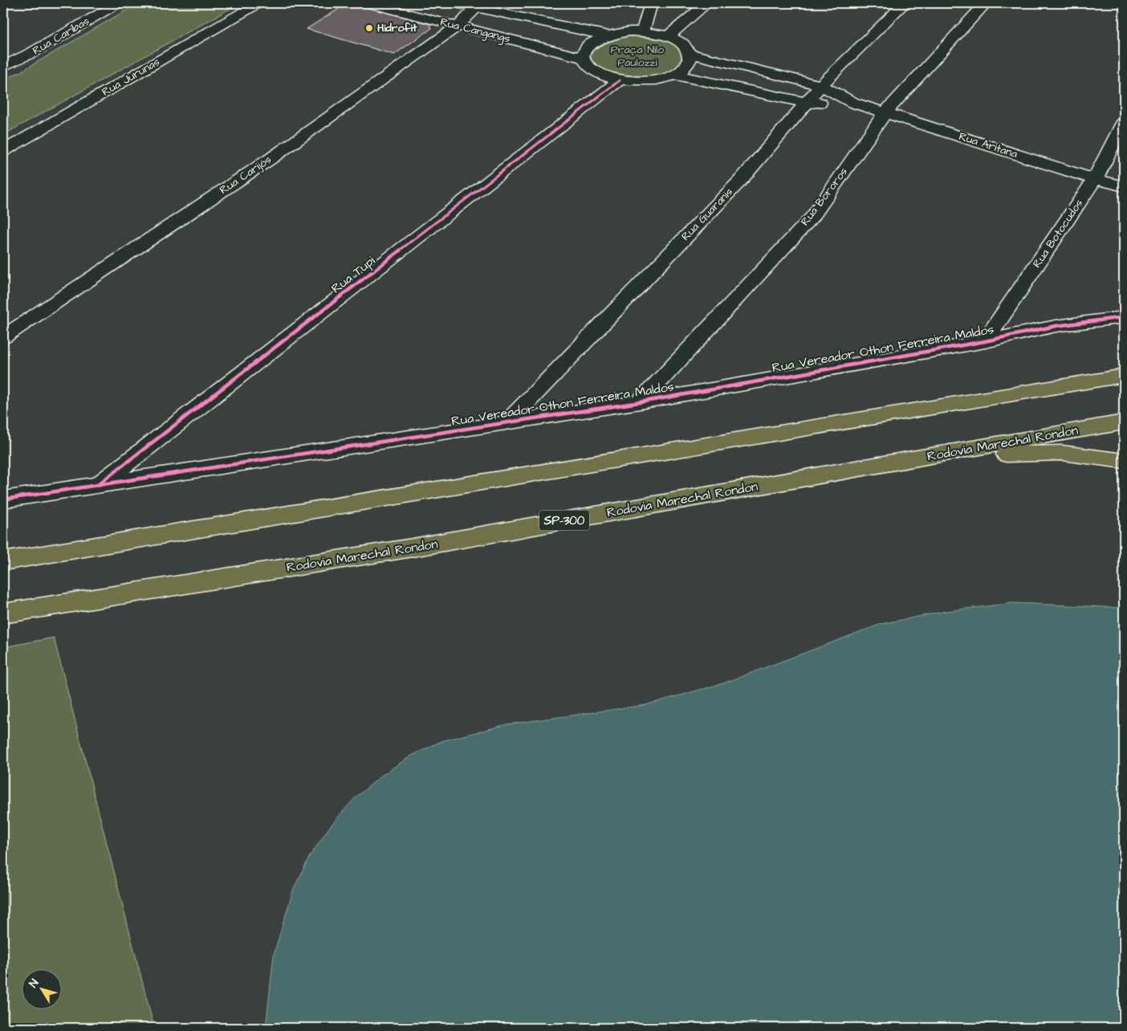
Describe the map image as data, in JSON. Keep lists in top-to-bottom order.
{
  "streets": {
    "highway": ["Rodovia Marechal Rondon", "SP-300"],
    "street": [
      "Rua Cangangs",
      "Rua Caribas",
      "Rua Jurunas",
      "Rua Aritana",
      "Rua Carijós",
      "Rua Bororos",
      "Rua Guaranis",
      "Rua Botocudos",
      "Rua Tupi",
      "Rua Vereador Othon Ferreira Maldos"
    ]
  },
  "crossings": [
    ["Rua Cangangs", "Rua Carijós"],
    ["Rua Aritana", "Rua Bororos"],
    ["Rua Aritana", "Rua Guaranis"],
    ["Rua Aritana", "Rua Botocudos"],
    ["Rua Bororos", "Rua Vereador Othon Ferreira Maldos"],
    ["Rua Guaranis", "Rua Vereador Othon Ferreira Maldos"],
    ["Rua Botocudos", "Rua Vereador Othon Ferreira Maldos"],
    ["Rua Tupi", "Rua Vereador Othon Ferreira Maldos"]
  ],
  "parks": ["Praça Nilo Paulozzi"],
  "places": ["Hidrofit"],
  "north": "top left"
}
